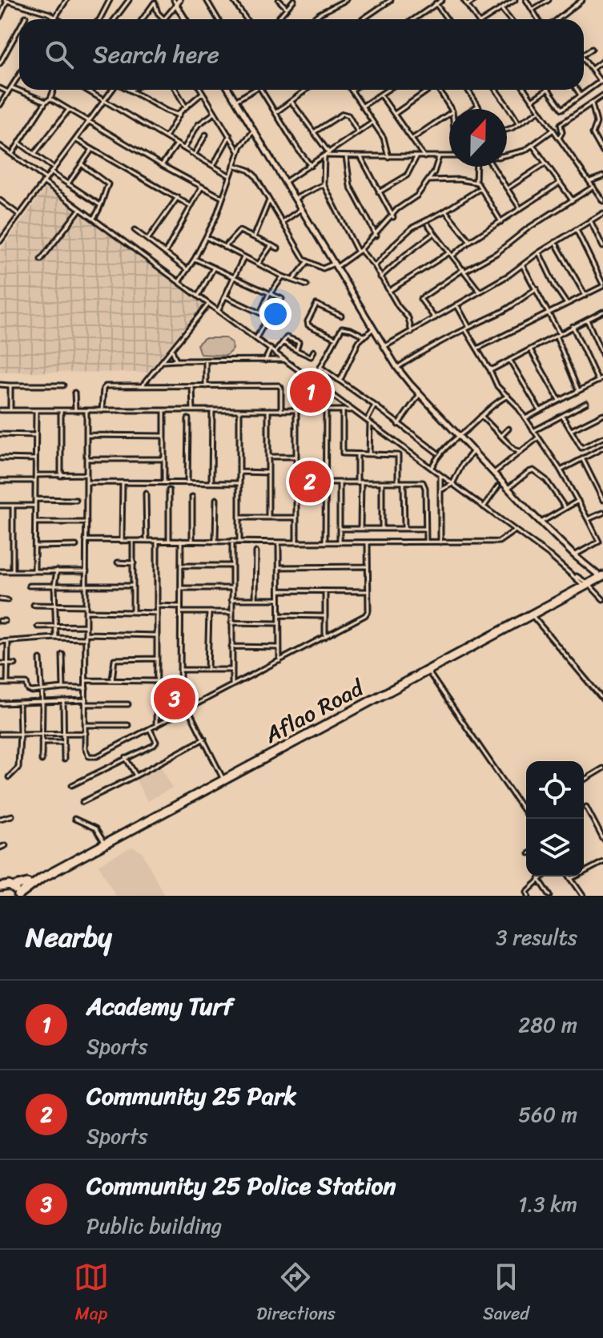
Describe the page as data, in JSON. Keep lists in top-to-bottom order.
{
  "streets": {
    "highway": ["Aflao Road"]
  },
  "north": "top",
  "page": {
    "search": "Search here",
    "pins": ["1", "2", "3"],
    "heading": ["Nearby", "3 results"],
    "list": [
      {
        "mark": "1",
        "name": "Academy Turf",
        "note": "Sports",
        "value": "280 m"
      },
      {
        "mark": "2",
        "name": "Community 25 Park",
        "note": "Sports",
        "value": "560 m"
      },
      {
        "mark": "3",
        "name": "Community 25 Police Station",
        "note": "Public building",
        "value": "1.3 km"
      }
    ],
    "nav": ["Map", "Directions", "Saved"]
  }
}
